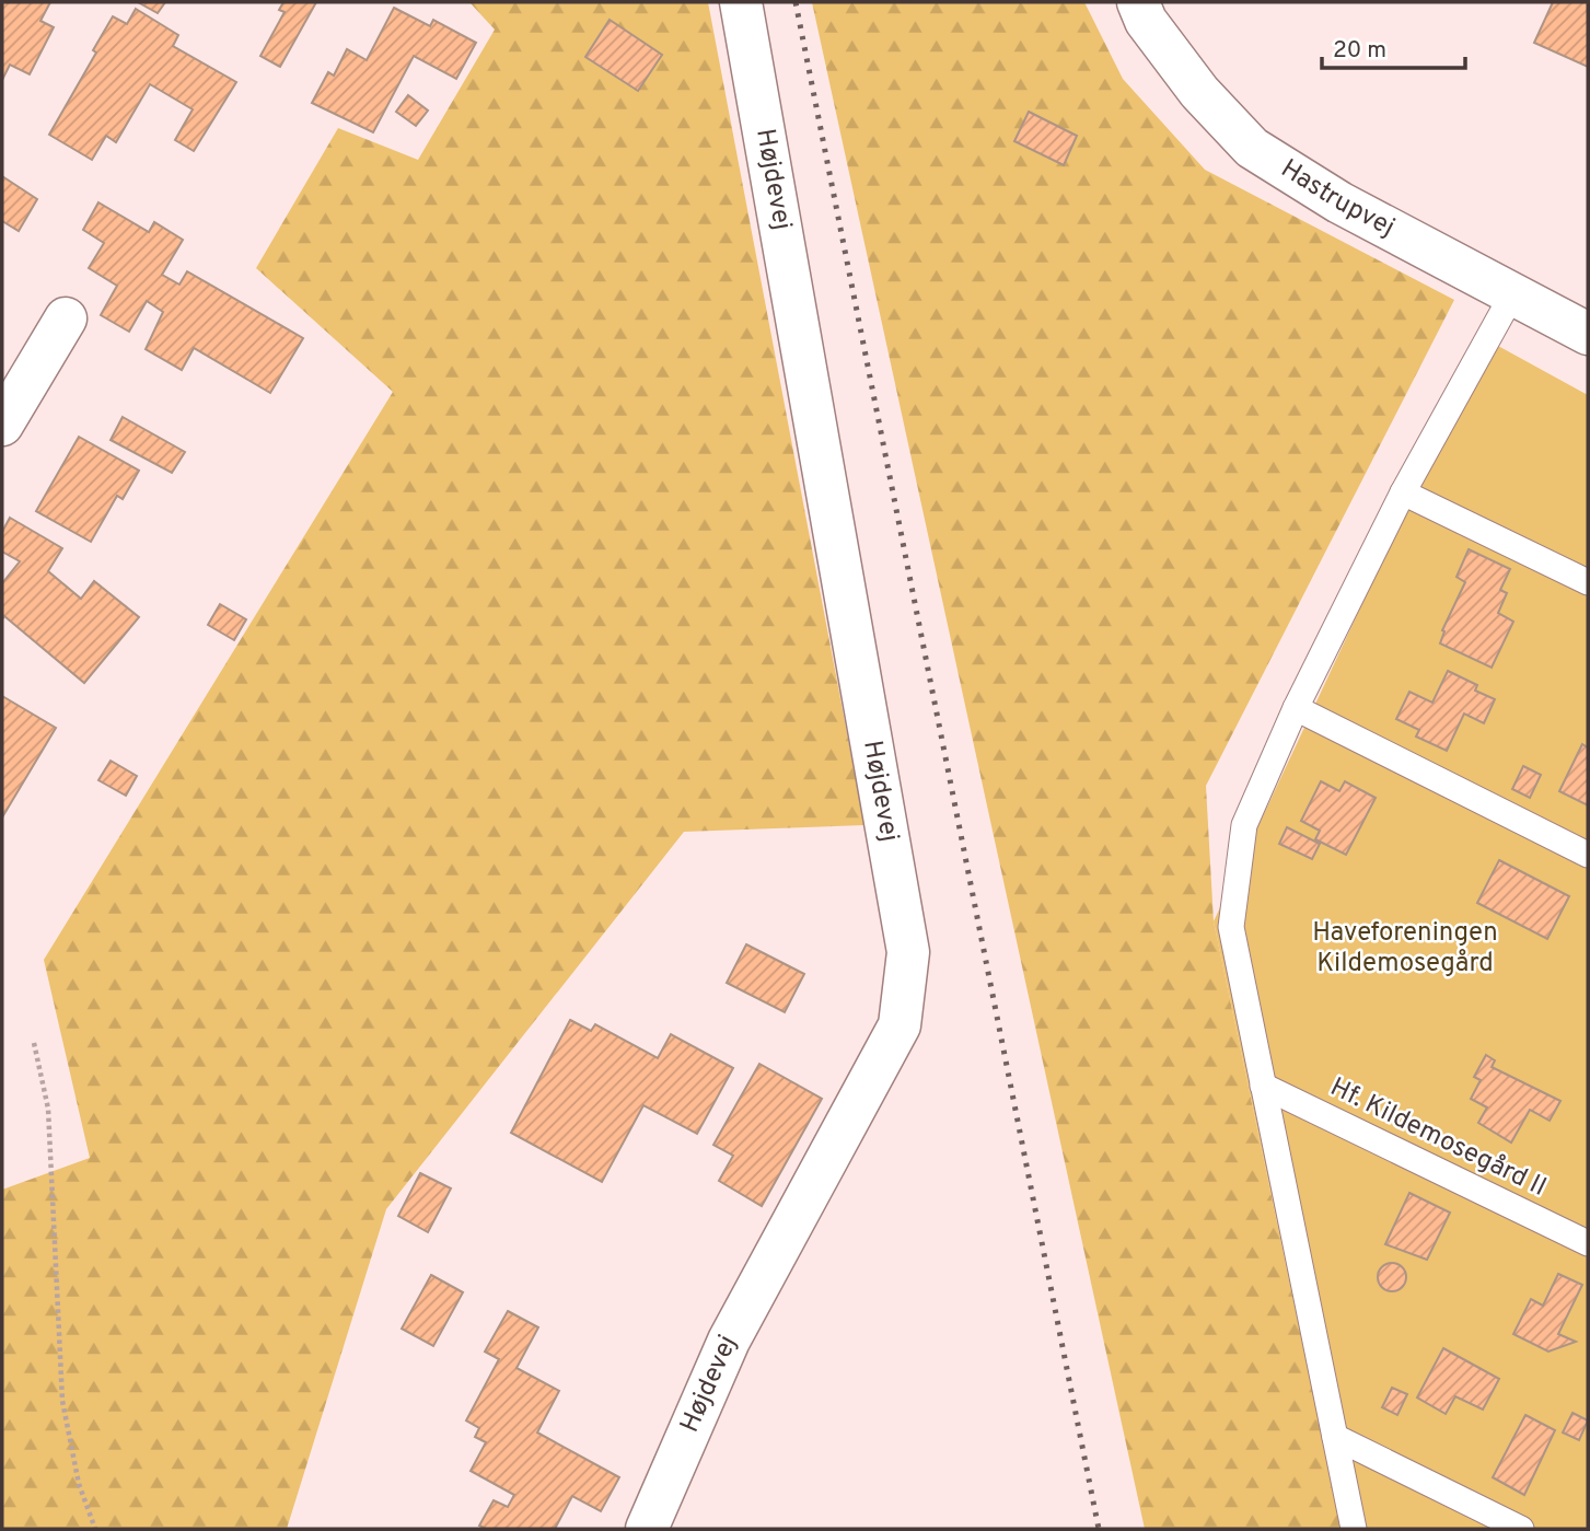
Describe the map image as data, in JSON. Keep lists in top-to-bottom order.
{
  "streets": {
    "street": ["Højdevej", "Hastrupvej"],
    "lane": ["Hf. Kildemosegård II"]
  },
  "parks": ["Haveforeningen Kildemosegård"],
  "scale_bar": "20 m"
}
